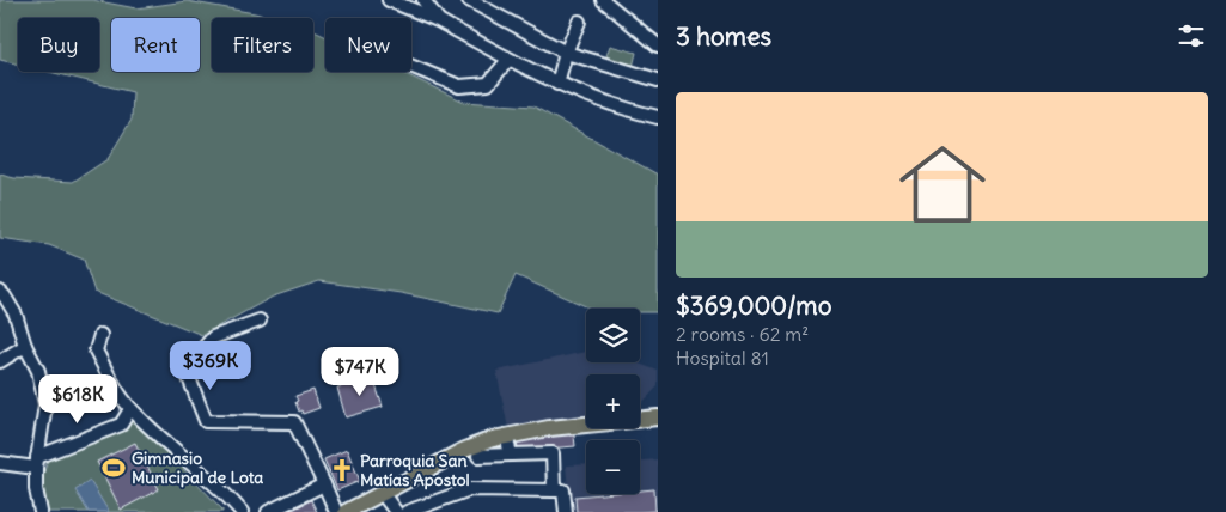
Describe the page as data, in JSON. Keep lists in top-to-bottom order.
{
  "places": {
    "sports": ["Gimnasio Municipal de Lota"],
    "church": ["Parroquia San Matías Apostol"]
  },
  "page": {
    "heading": "3 homes",
    "chip": [
      "Buy",
      "Rent",
      "Filters",
      "New"
    ],
    "list": [
      {
        "name": "$369,000/mo",
        "note": "2 rooms · 62 m² · Hospital 81"
      }
    ],
    "map_buttons": ["+", "−"],
    "price": ["$369K", "$747K", "$618K"]
  }
}
